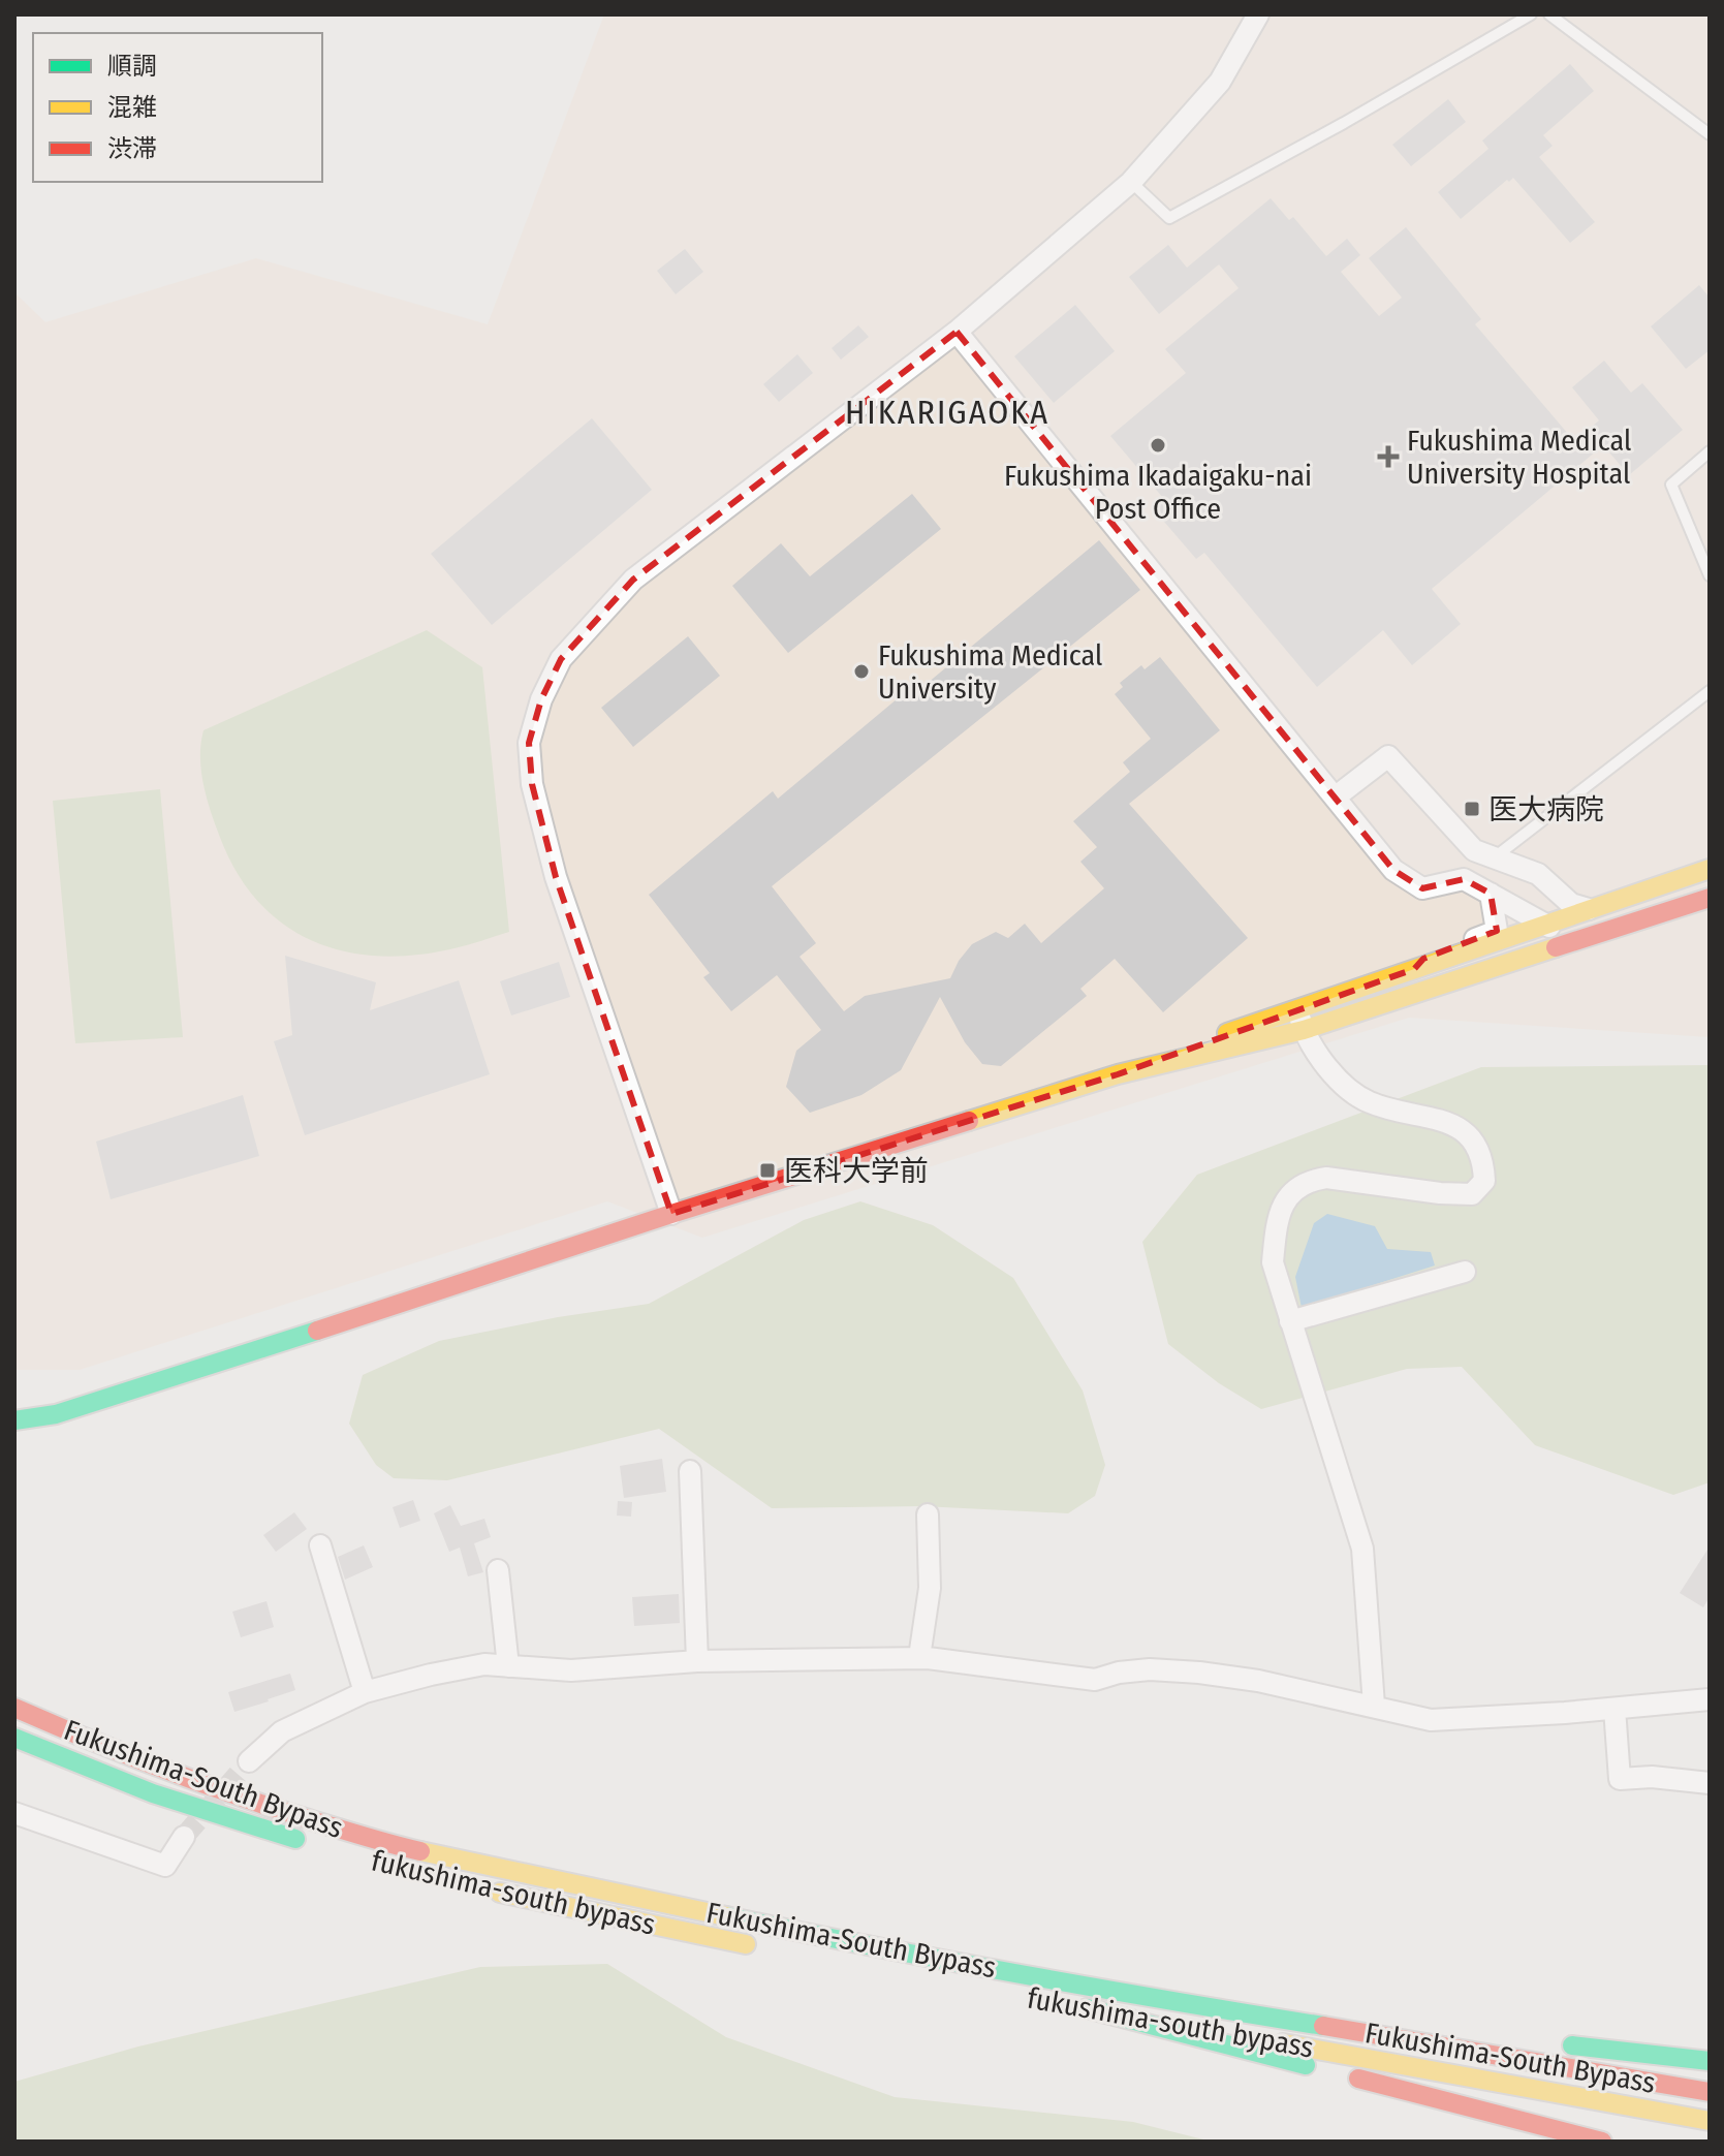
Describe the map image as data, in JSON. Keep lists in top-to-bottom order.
{
  "streets": {
    "main road": ["Fukushima-South Bypass", "fukushima-south bypass"]
  },
  "districts": ["HIKARIGAOKA"],
  "places": {
    "other": ["Fukushima Ikadaigaku-nai Post Office", "Fukushima Medical University"],
    "health": ["Fukushima Medical University Hospital"],
    "transit": ["医大病院", "医科大学前"]
  },
  "legend": ["順調", "混雑", "渋滞"]
}
